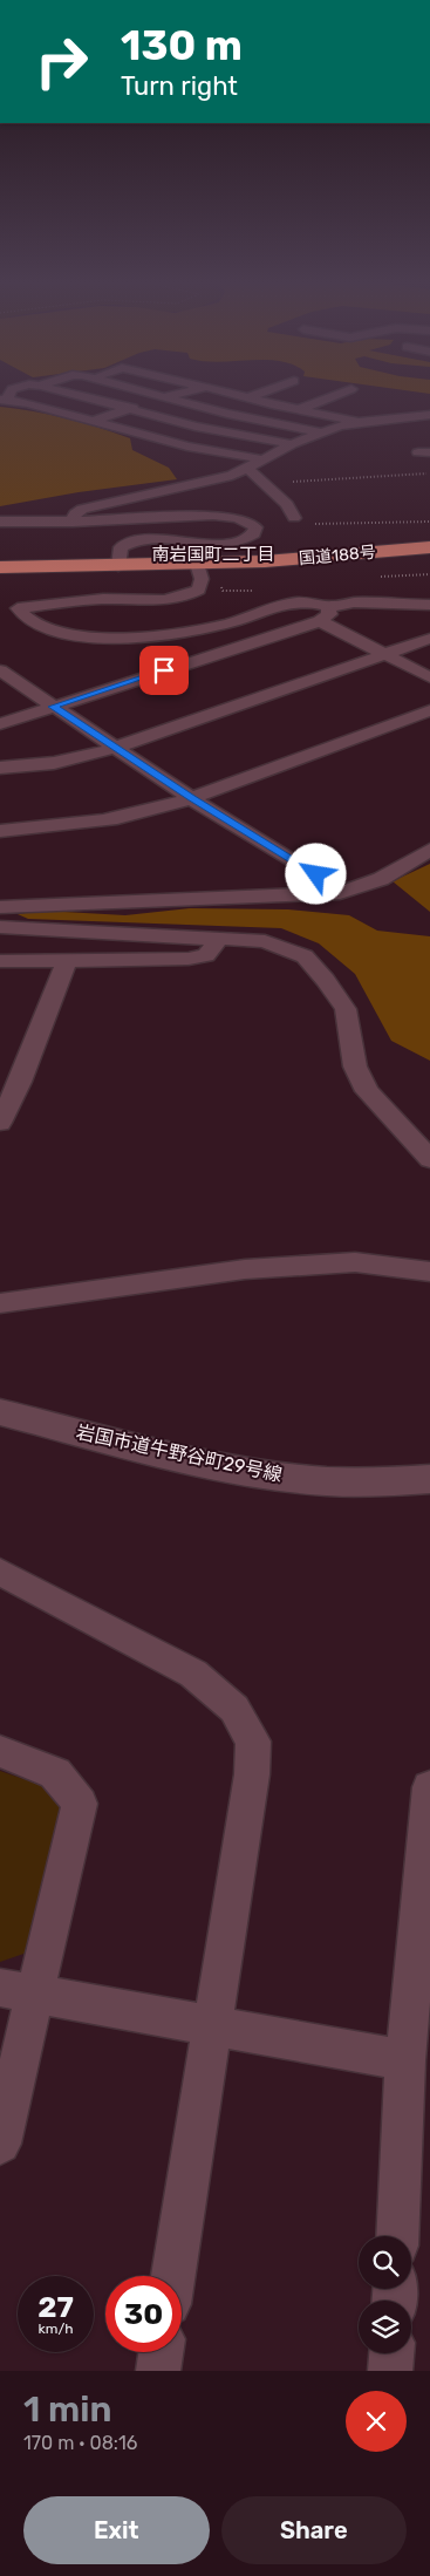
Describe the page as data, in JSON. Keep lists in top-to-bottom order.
{
  "streets": {
    "highway": ["国道188号"],
    "street": ["岩国市道牛野谷町29号線"]
  },
  "districts": ["南岩国町二丁目"],
  "page": {
    "turn": ["130 m", "Turn right"],
    "speed": "27 km/h",
    "limit": "30",
    "heading": ["1 min", "170 m · 08:16"],
    "buttons": ["Exit", "Share"]
  }
}
